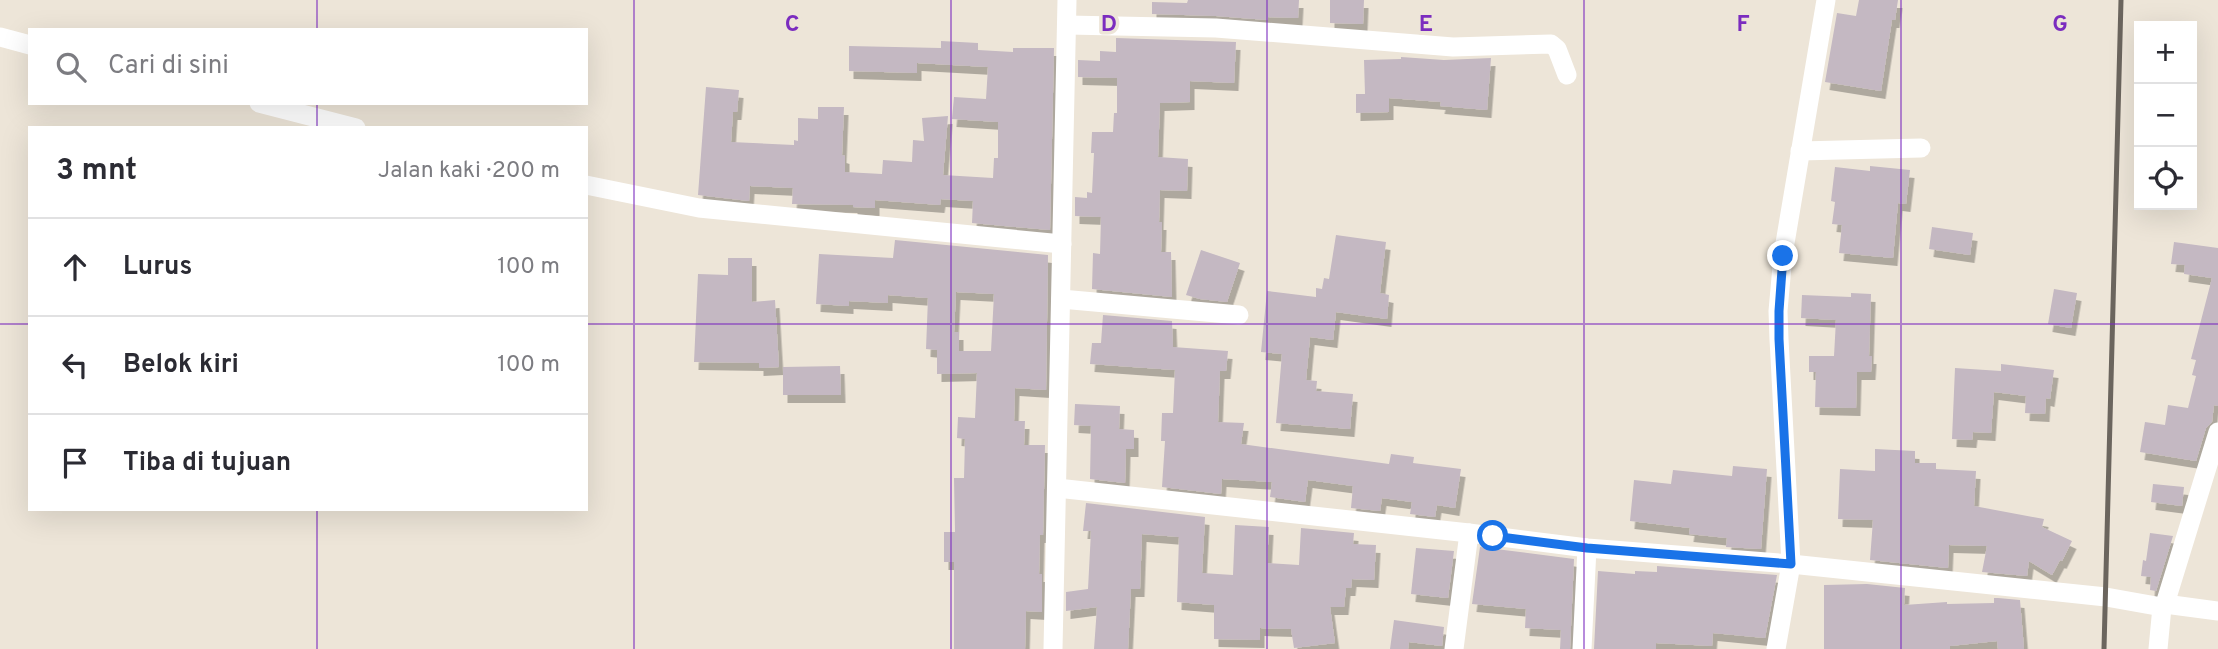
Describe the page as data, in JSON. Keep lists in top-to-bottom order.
{
  "page": {
    "map_buttons": ["+", "−"],
    "search": "Cari di sini",
    "heading": ["3 mnt", "Jalan kaki · 200 m"],
    "list": [
      ["Lurus", "100 m"],
      ["Belok kiri", "100 m"],
      "Tiba di tujuan"
    ]
  },
  "grid": {
    "columns": [
      "C",
      "D",
      "E",
      "F",
      "G"
    ]
  }
}
